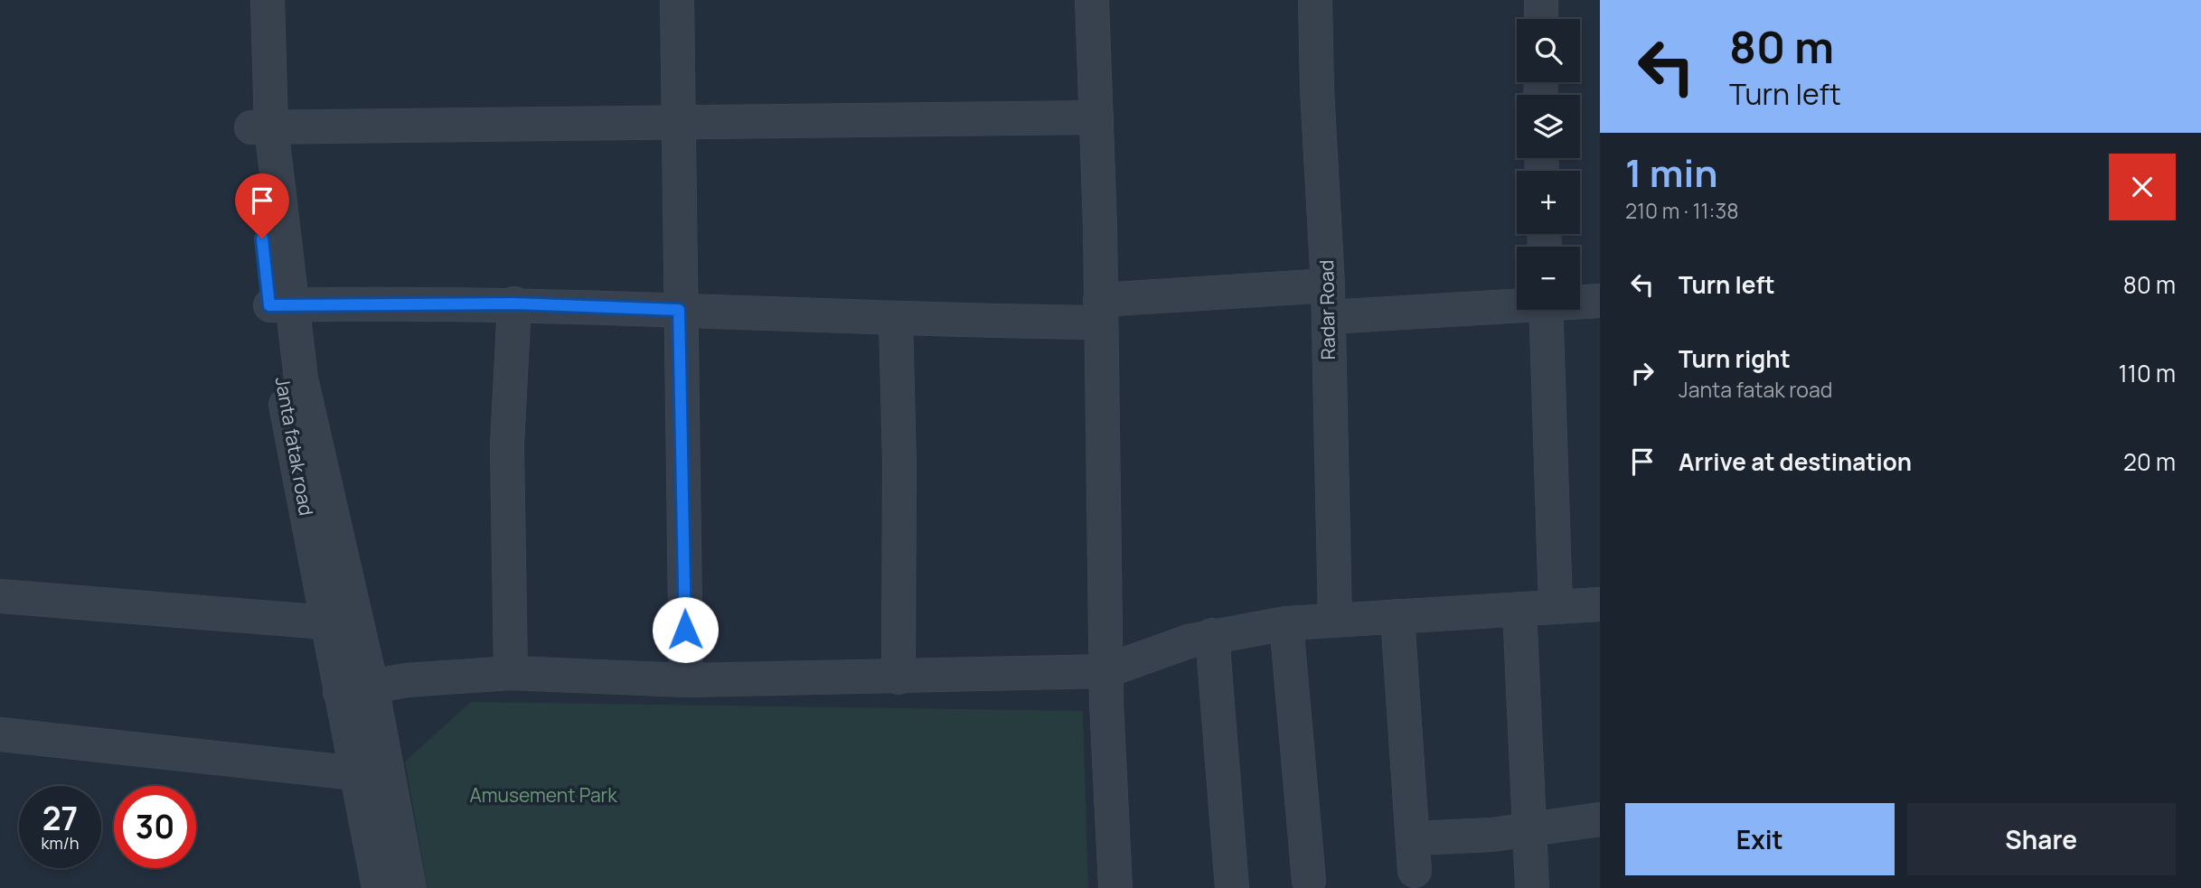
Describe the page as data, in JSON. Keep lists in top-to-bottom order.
{
  "streets": {
    "street": ["Radar Road", "Janta fatak road"]
  },
  "parks": ["Amusement Park"],
  "page": {
    "turn": ["80 m", "Turn left"],
    "map_buttons": ["+", "−"],
    "heading": ["1 min", "210 m · 11:38"],
    "list": [
      {
        "name": "Turn left",
        "value": "80 m"
      },
      {
        "name": "Turn right",
        "note": "Janta fatak road",
        "value": "110 m"
      },
      {
        "name": "Arrive at destination",
        "value": "20 m"
      }
    ],
    "speed": "27 km/h",
    "limit": "30",
    "buttons": ["Exit", "Share"]
  }
}
